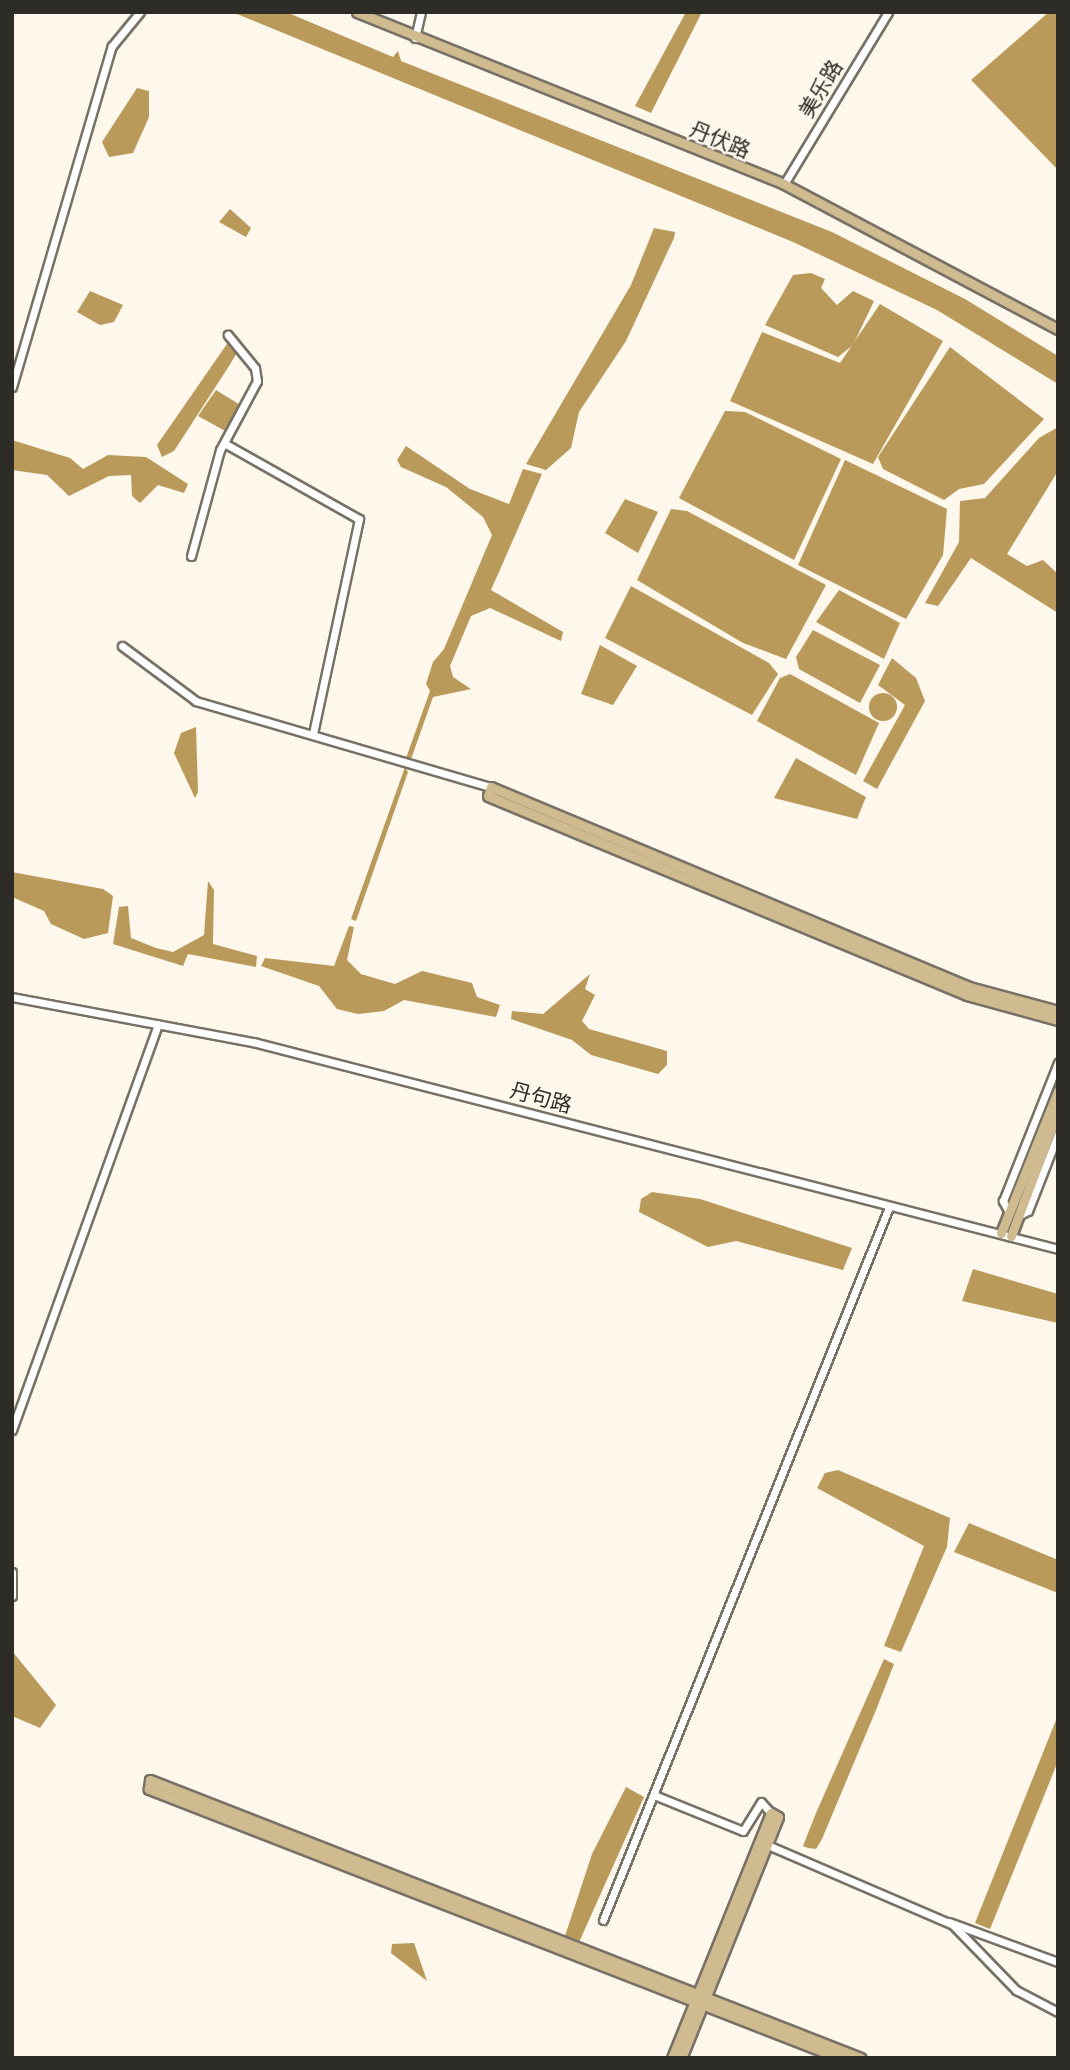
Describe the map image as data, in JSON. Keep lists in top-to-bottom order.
{
  "streets": {
    "main road": ["丹伏路"],
    "street": ["美乐路", "丹句路"]
  },
  "crossings": [
    ["美乐路", "丹伏路"]
  ]
}
